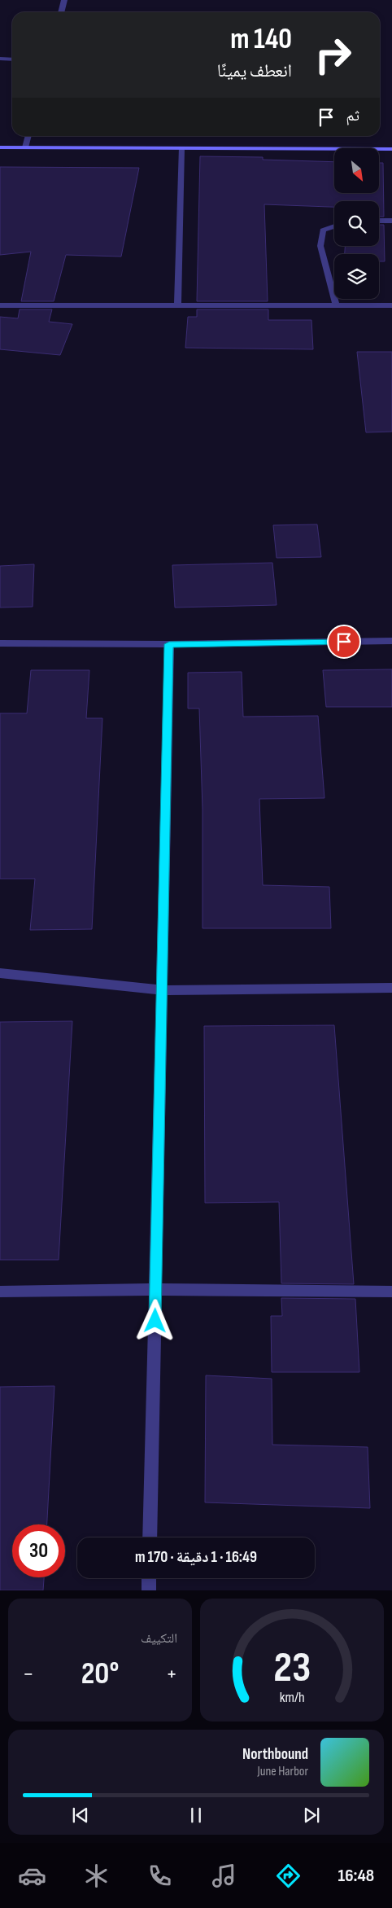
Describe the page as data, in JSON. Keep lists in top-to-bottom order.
{
  "north": "bottom right",
  "page": {
    "turn": ["140 m", "انعطف يمينًا"],
    "then": "ثم",
    "limit": "30",
    "trip": "16:49 · 1 دقيقة · 170 m",
    "tile": "التكييف",
    "heat": ["−", "20°", "+"],
    "song": ["Northbound", "June Harbor"],
    "tabs": "16:48",
    "gauge": ["23", "km/h"]
  }
}
